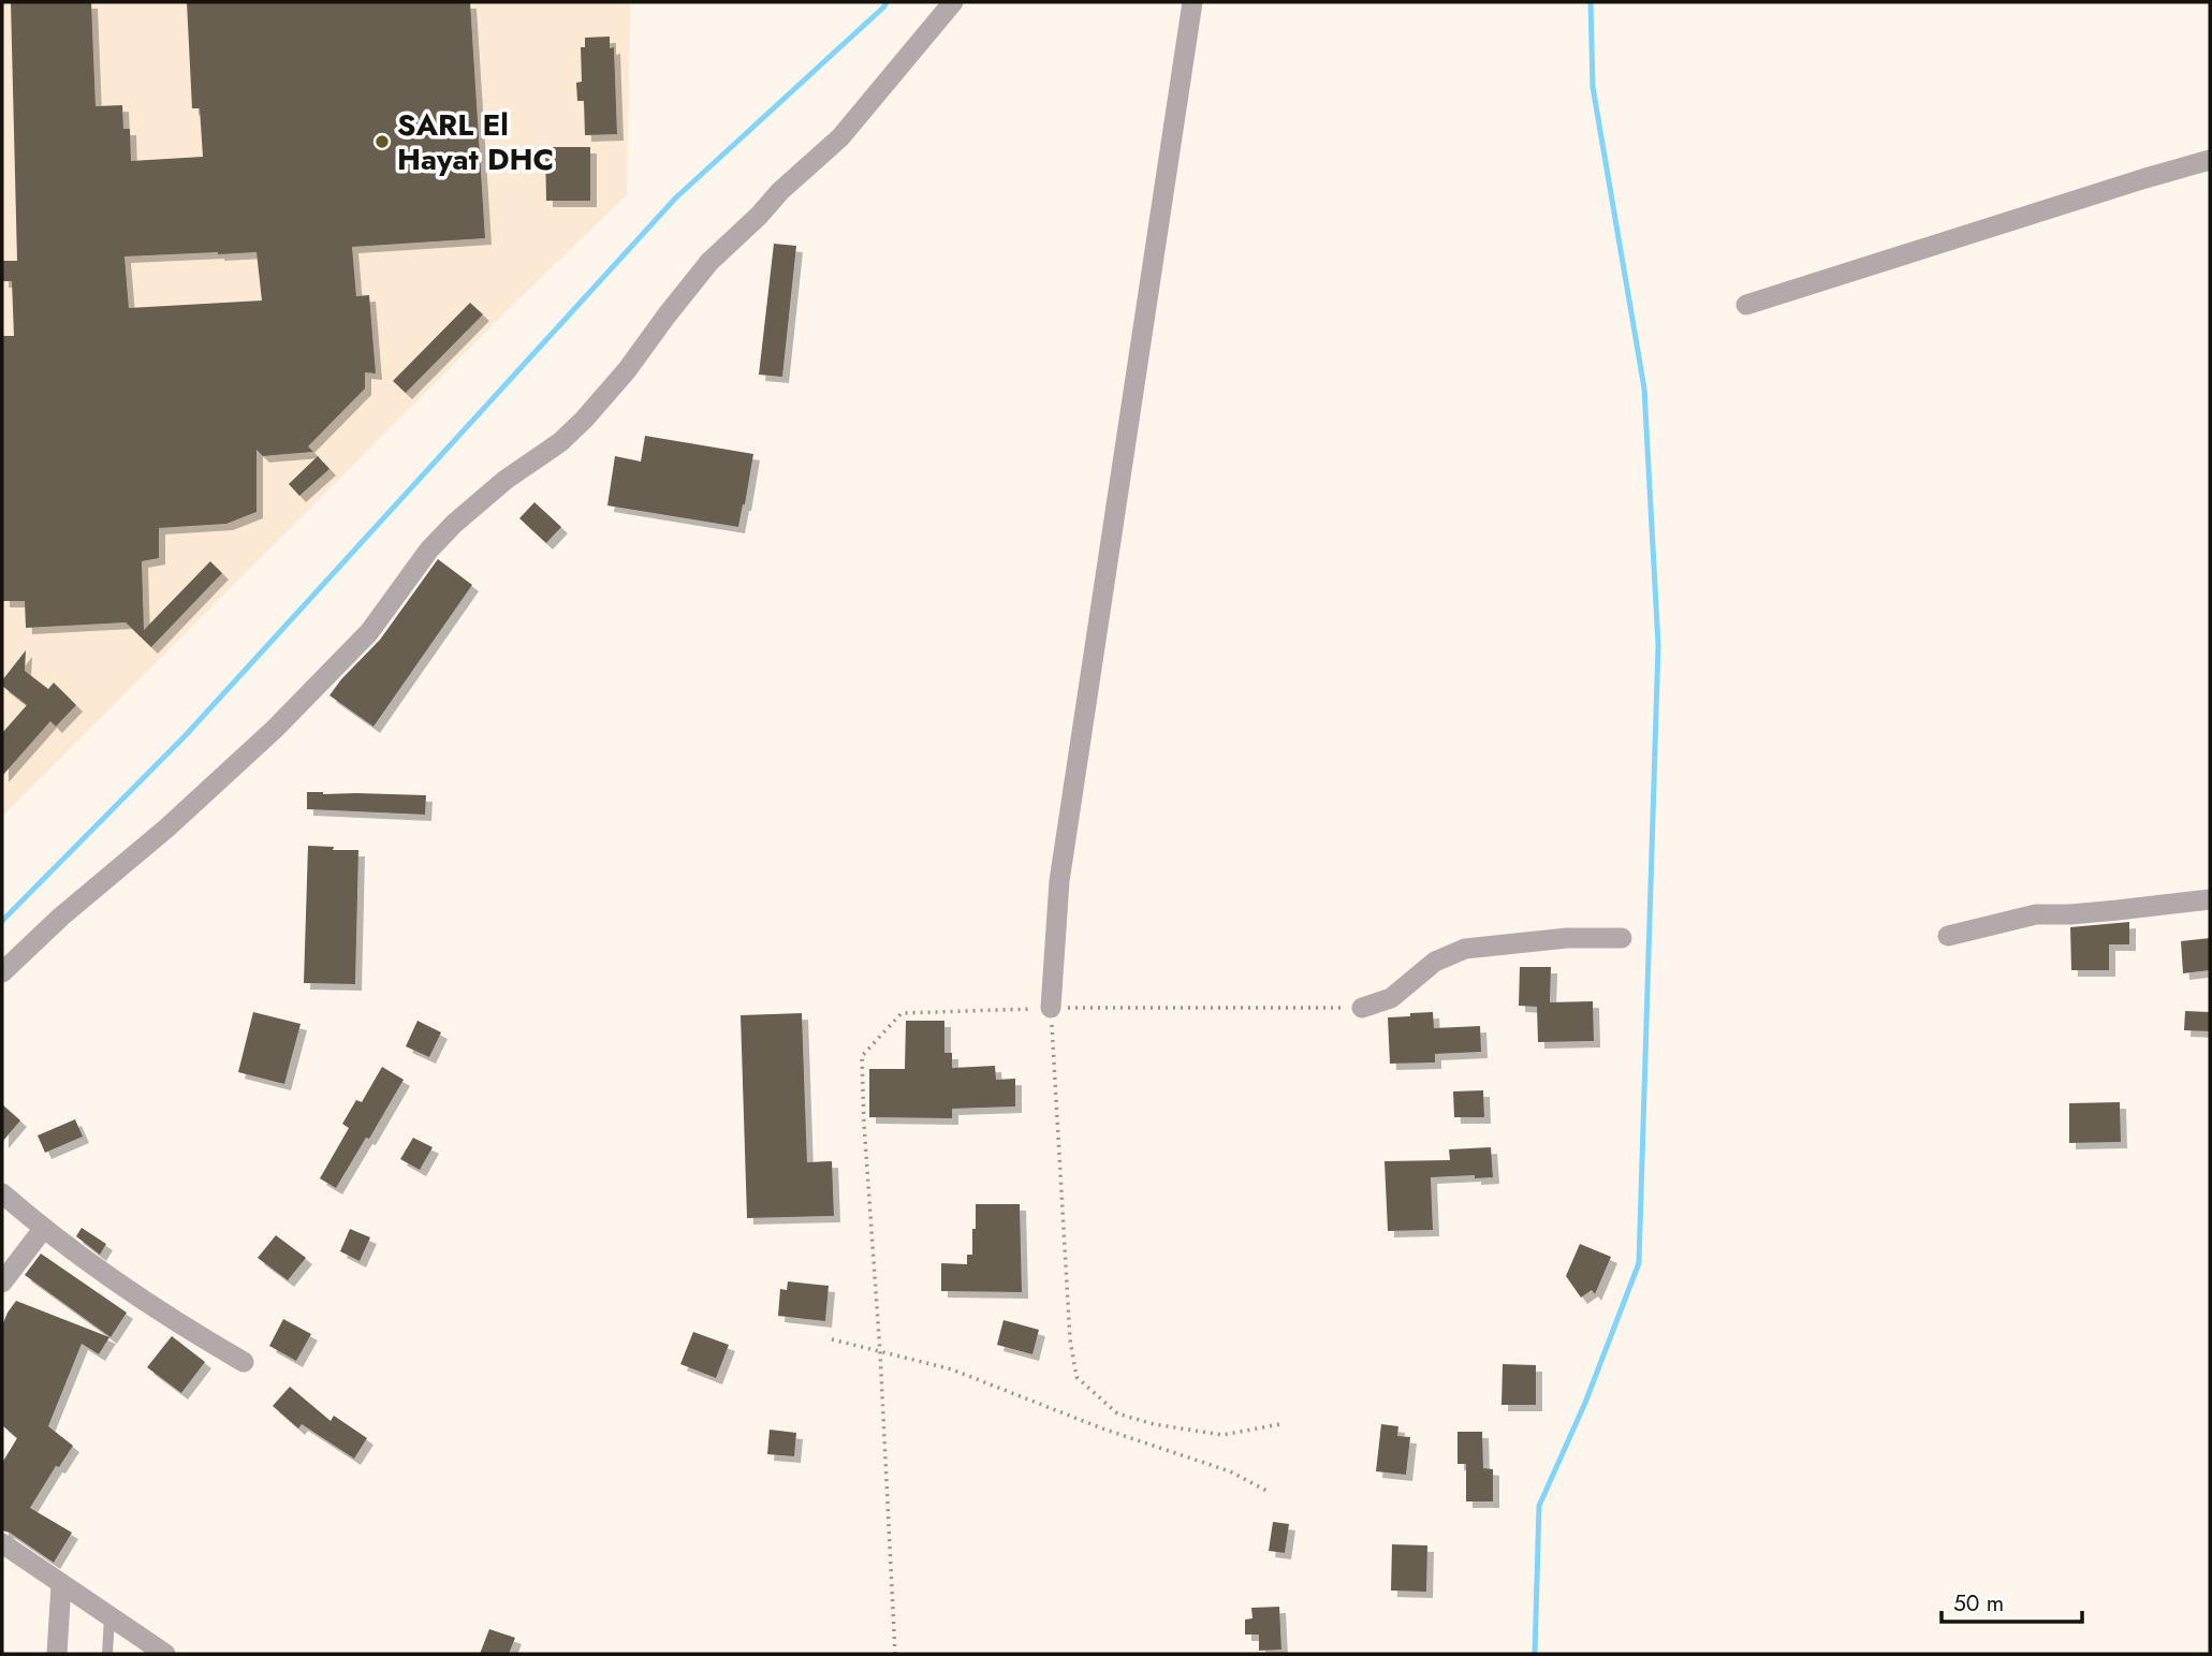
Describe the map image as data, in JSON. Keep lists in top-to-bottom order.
{
  "places": ["SARL El Hayat DHC"],
  "scale_bar": "50 m"
}
